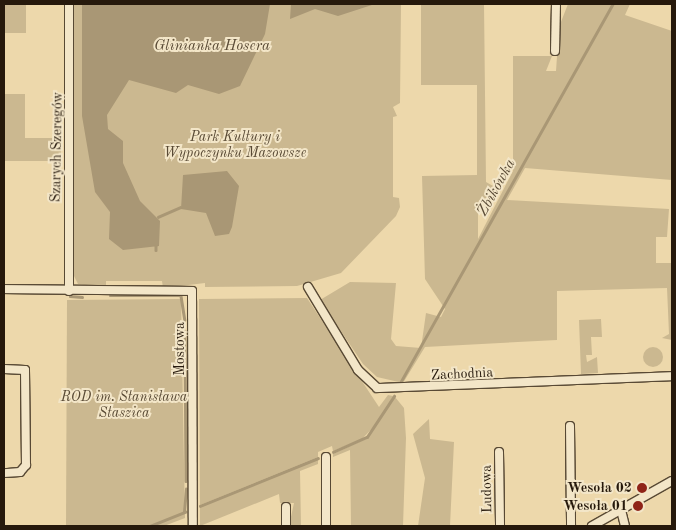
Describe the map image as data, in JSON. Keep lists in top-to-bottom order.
{
  "streets": {
    "street": [
      "Szarych Szeregów",
      "Mostowa",
      "Zachodnia",
      "Ludowa"
    ]
  },
  "crossings": [
    ["Szarych Szeregów", "Mostowa"]
  ],
  "water": ["Glinianka Hosera", "Żbikówka"],
  "parks": ["Park Kultury i Wypoczynku Mazowsze", "ROD im. Stanisława Staszica"],
  "places": ["Wesoła 02", "Wesoła 01"]
}
